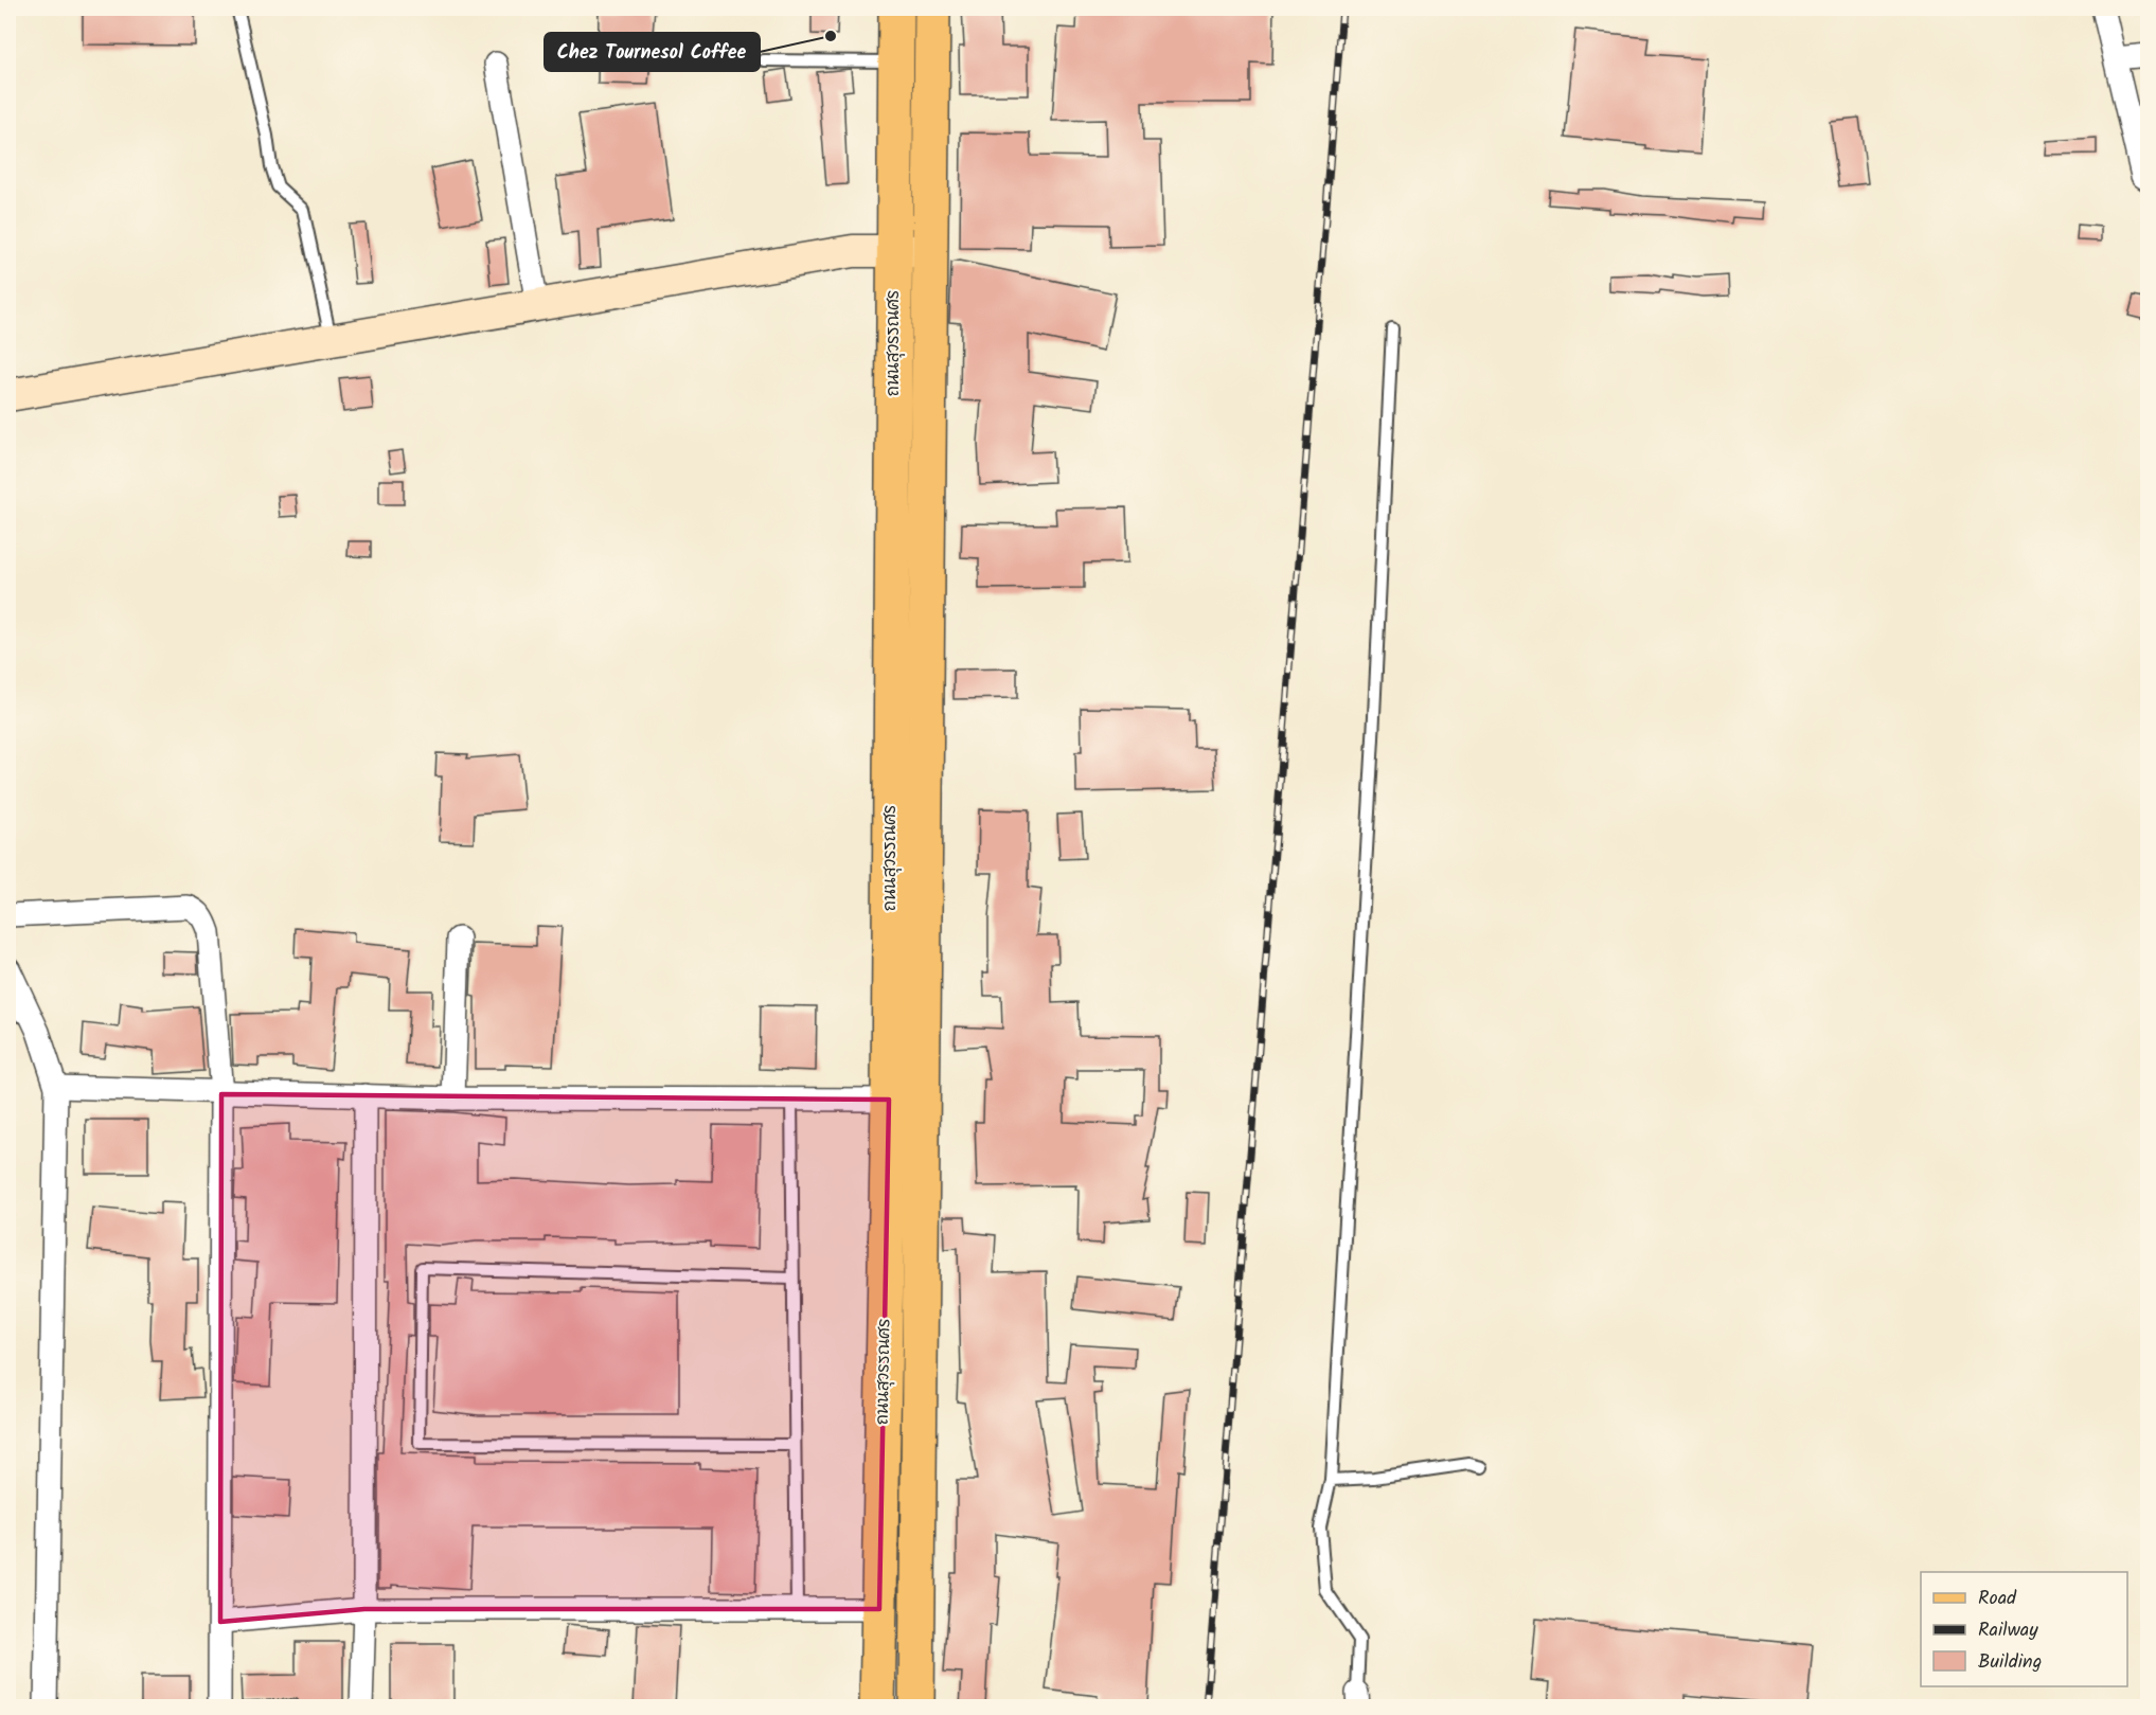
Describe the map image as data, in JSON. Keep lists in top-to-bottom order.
{
  "streets": {
    "main road": ["ถนนสุวรรณศร"]
  },
  "places": ["Chez Tournesol Coffee"],
  "legend": ["Road", "Railway", "Building"]
}
